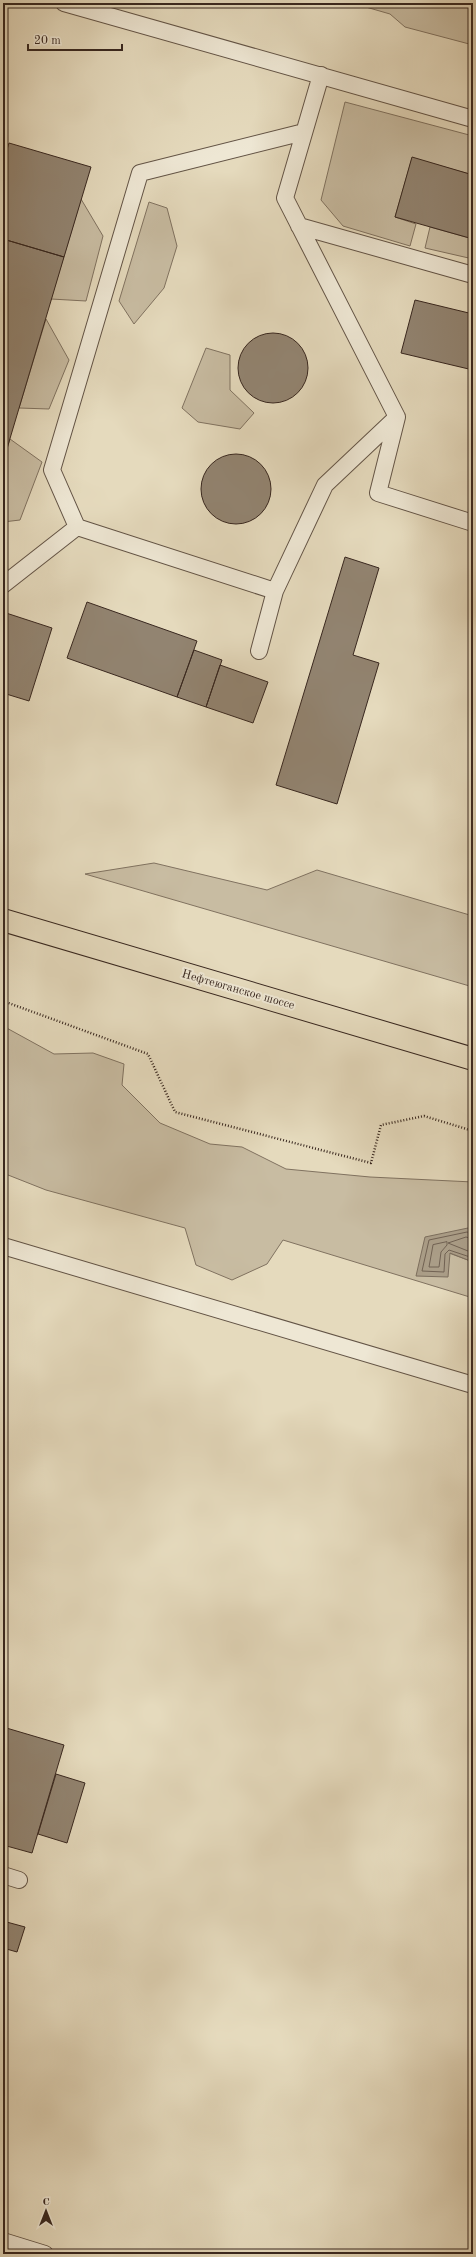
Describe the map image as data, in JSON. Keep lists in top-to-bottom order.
{
  "streets": {
    "main road": ["Нефтеюганское шоссе"]
  },
  "scale_bar": "20 m",
  "north": "top"
}
